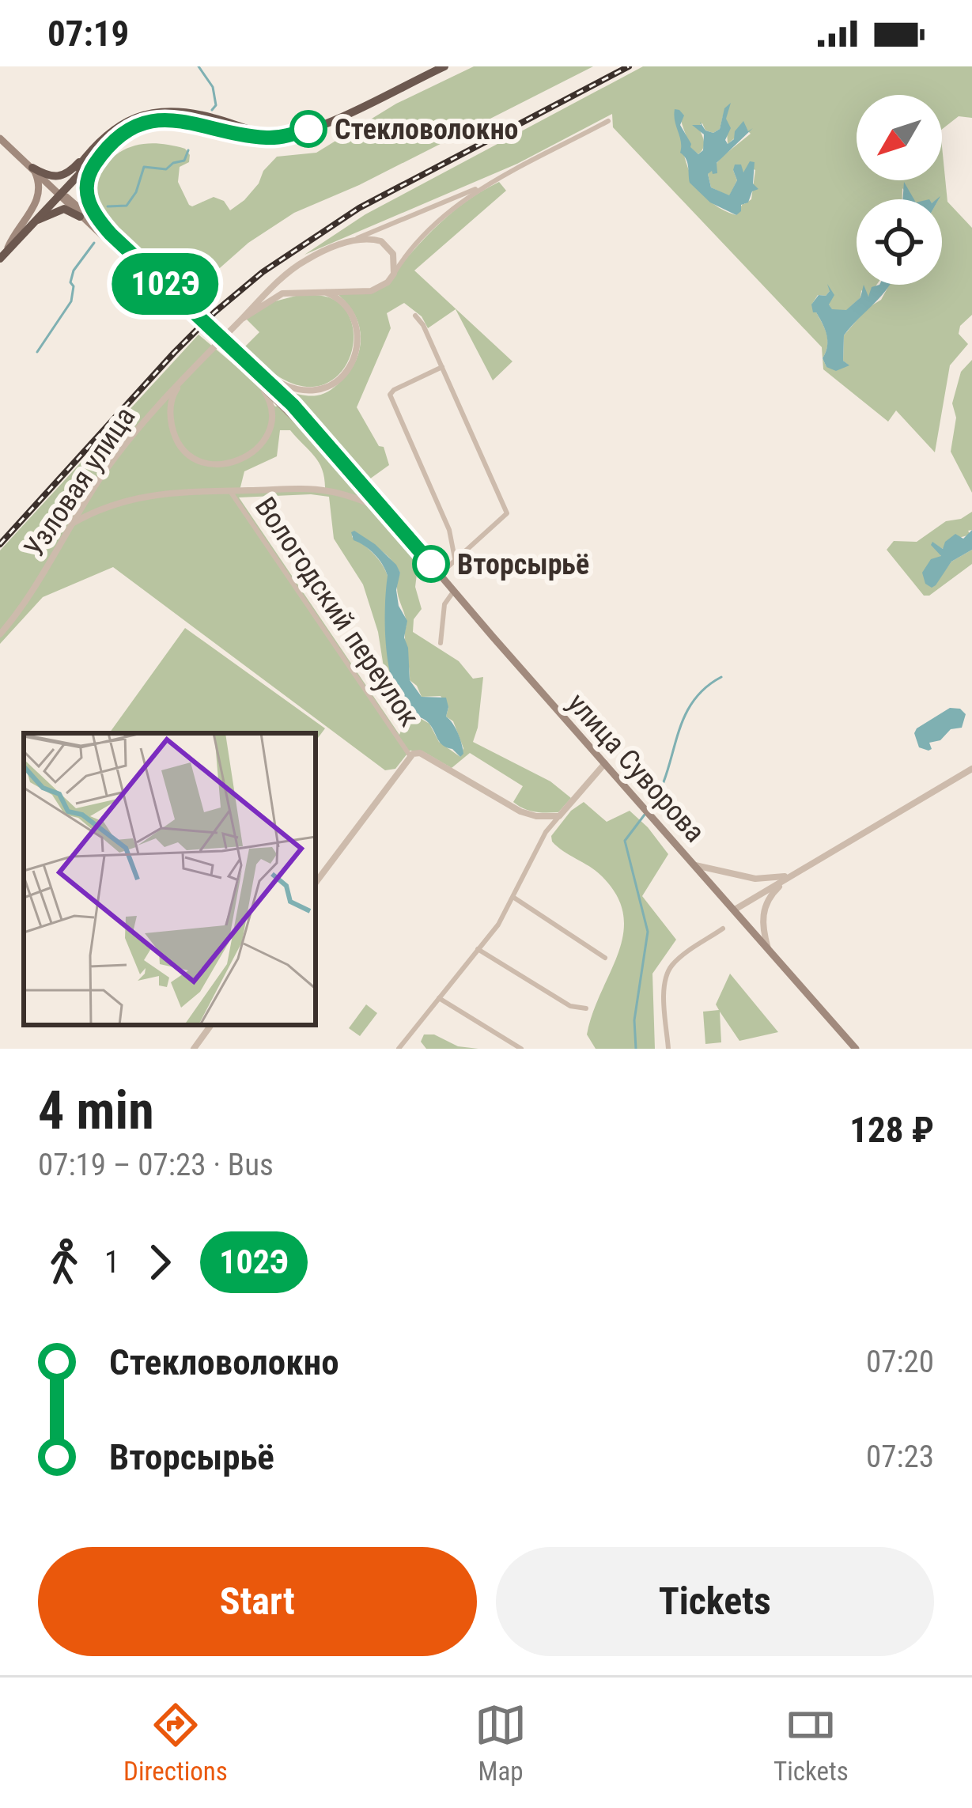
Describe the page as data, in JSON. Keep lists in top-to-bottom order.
{
  "streets": {
    "main road": ["улица Суворова"],
    "street": ["Узловая улица", "Вологодский переулок"]
  },
  "places": ["Стекловолокно", "Вторсырьё"],
  "lines": ["bus line 102Э"],
  "north": "bottom left",
  "page": {
    "status": "07:19",
    "on_map": "102Э",
    "heading": ["4 min", "07:19 – 07:23 · Bus", "128 ₽"],
    "legs": ["1", "102Э"],
    "list": [
      {
        "name": "Стекловолокно",
        "value": "07:20"
      },
      {
        "name": "Вторсырьё",
        "value": "07:23"
      }
    ],
    "buttons": ["Start", "Tickets"],
    "tabs": ["Directions", "Map", "Tickets"]
  }
}
